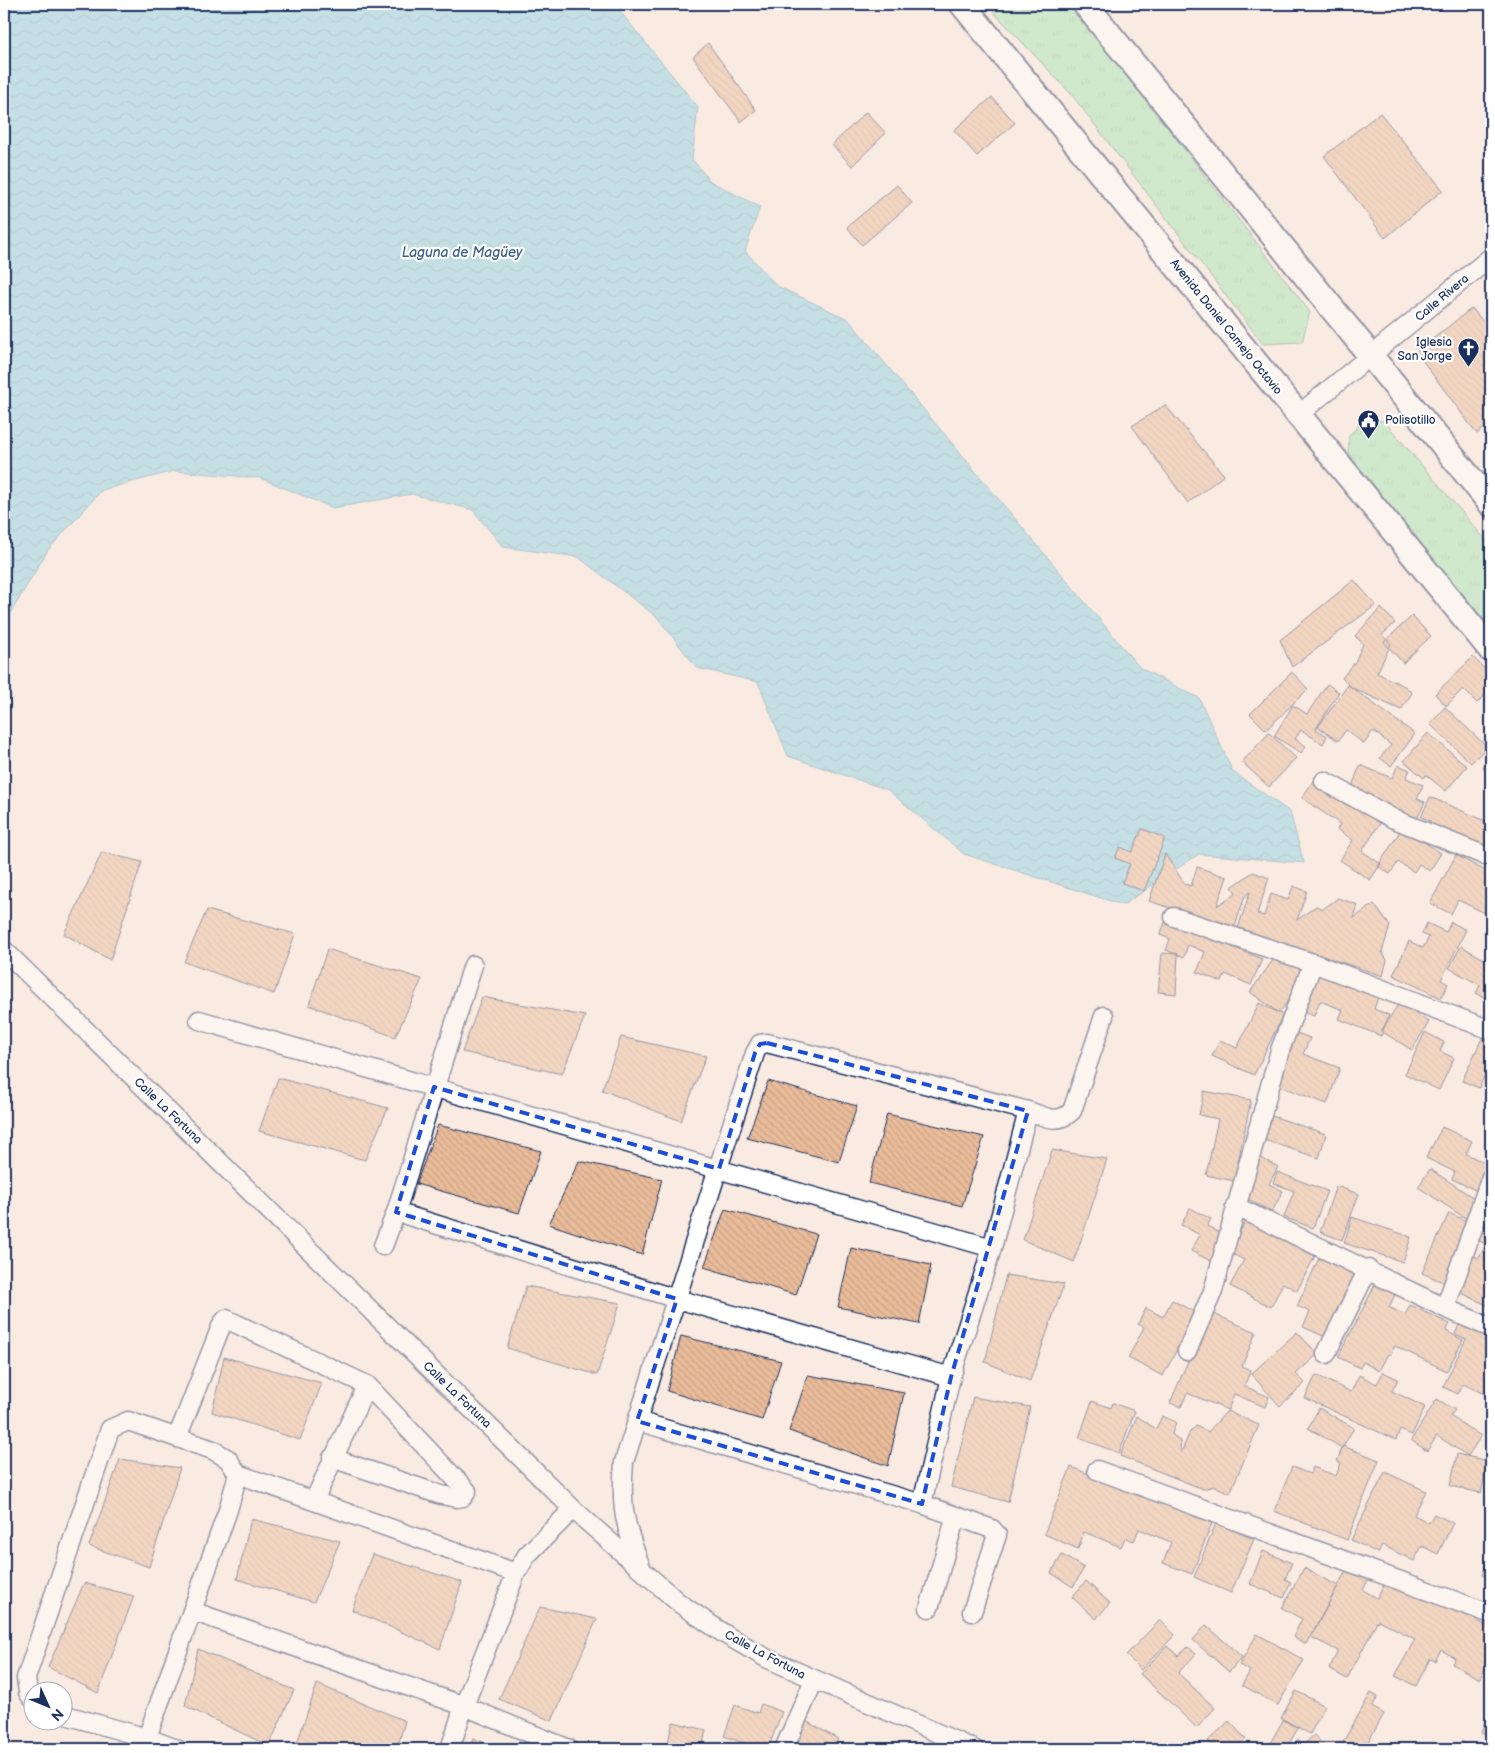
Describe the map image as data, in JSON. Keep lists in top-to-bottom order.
{
  "streets": {
    "main road": ["Avenida Daniel Camejo Octavio"],
    "street": ["Calle Rivera", "Calle La Fortuna"]
  },
  "crossings": [
    ["Calle Rivera", "Avenida Daniel Camejo Octavio"]
  ],
  "water": ["Laguna de Magüey"],
  "places": {
    "church": ["Iglesia San Jorge"],
    "public building": ["Polisotillo"]
  },
  "north": "bottom right"
}
